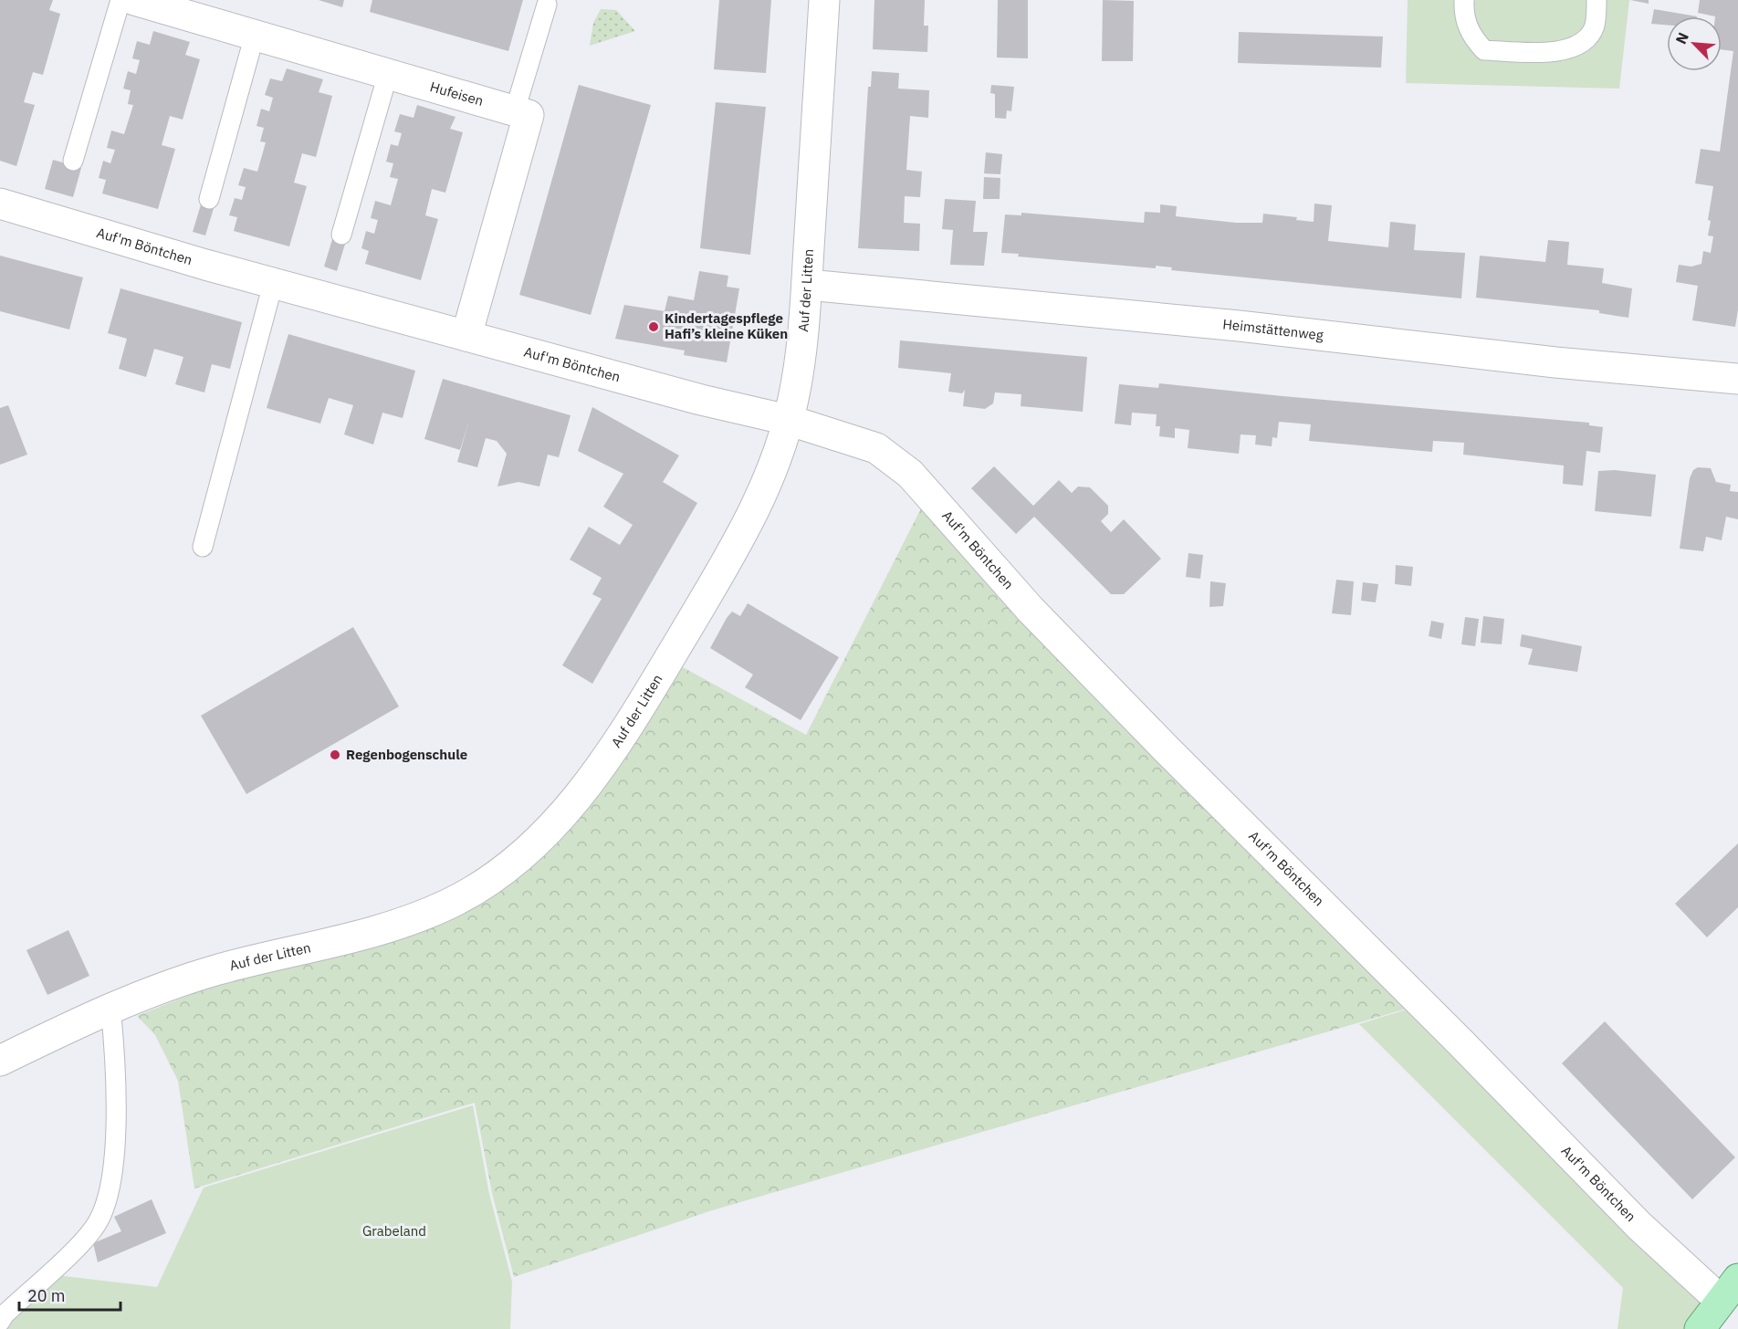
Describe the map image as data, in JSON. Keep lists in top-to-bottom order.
{
  "streets": {
    "street": [
      "Hufeisen",
      "Auf'm Böntchen",
      "Auf der Litten",
      "Heimstättenweg"
    ]
  },
  "crossings": [
    ["Auf'm Böntchen", "Auf der Litten"],
    ["Auf der Litten", "Heimstättenweg"]
  ],
  "parks": ["Grabeland"],
  "places": ["Kindertagespflege Hafi’s kleine Küken", "Regenbogenschule"],
  "scale_bar": "20 m",
  "north": "top left"
}
